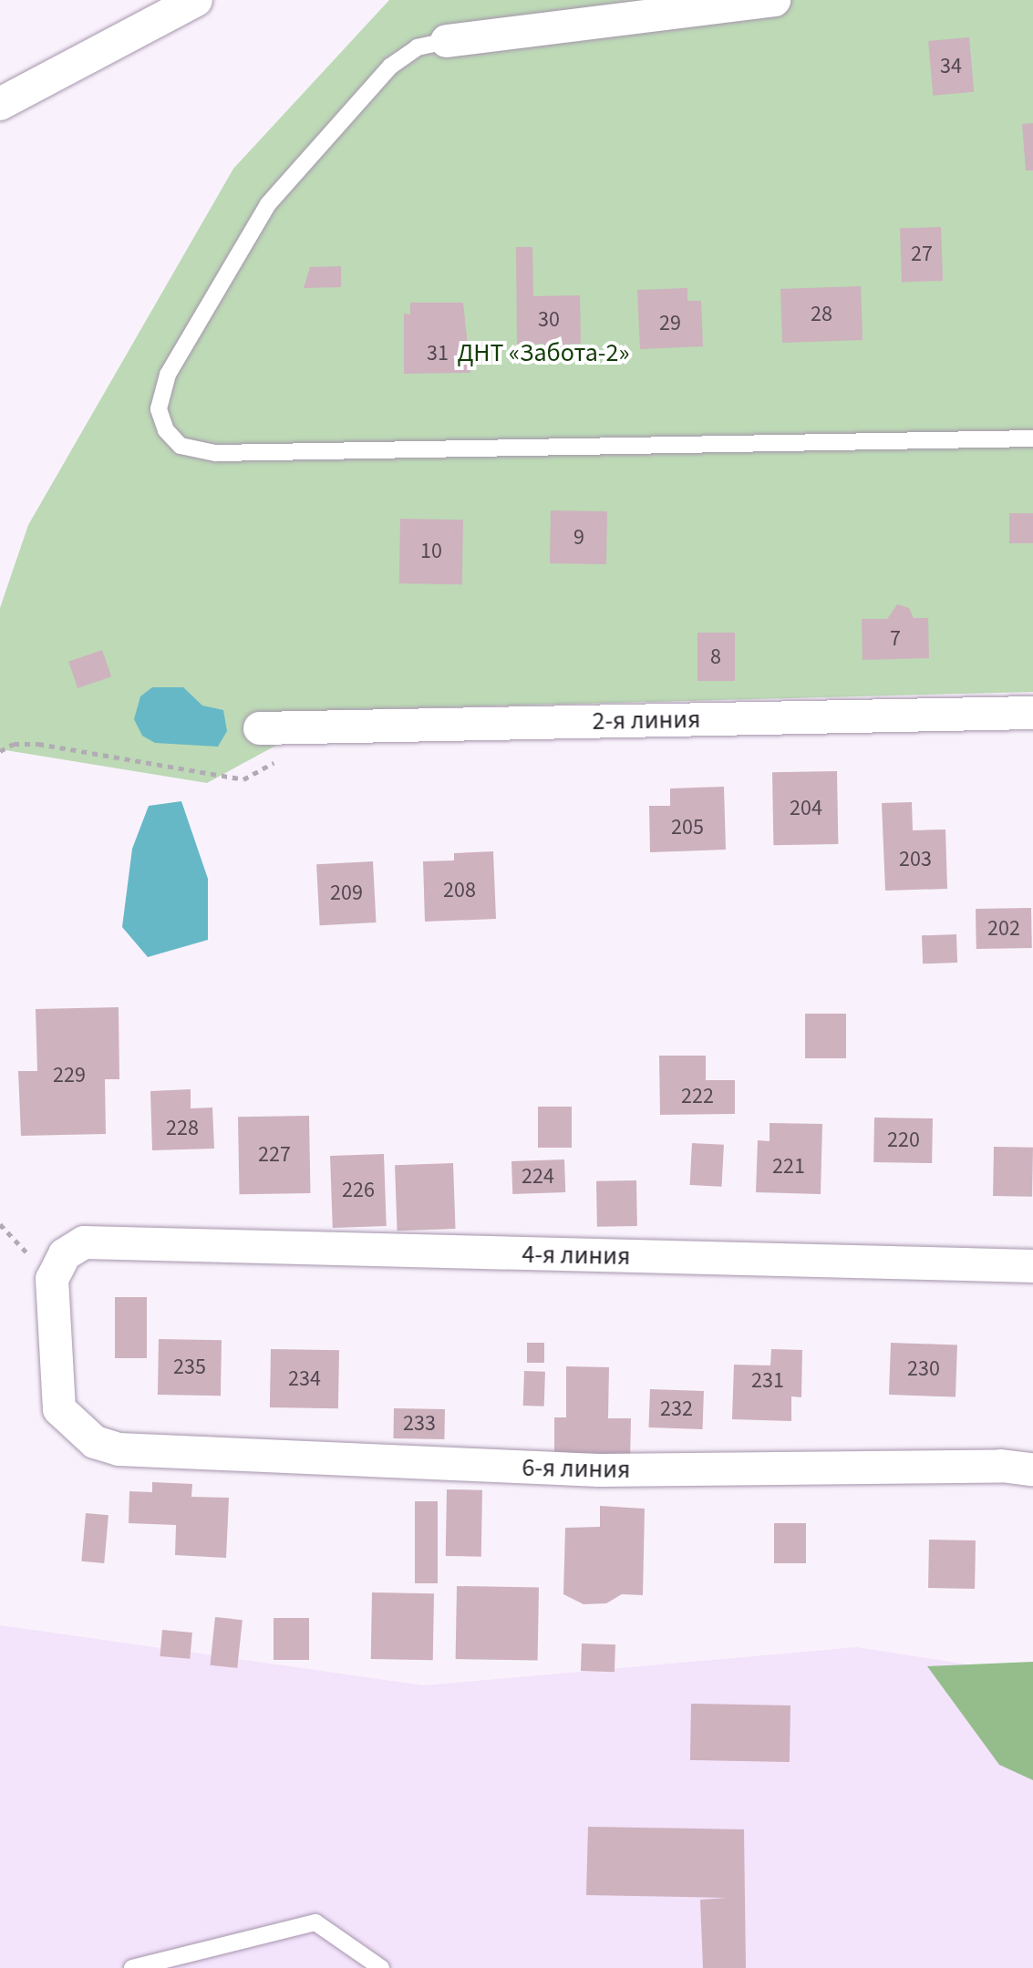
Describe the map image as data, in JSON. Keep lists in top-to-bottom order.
{
  "streets": {
    "street": ["2-я линия", "4-я линия", "6-я линия"]
  },
  "crossings": [
    ["4-я линия", "6-я линия"]
  ],
  "parks": ["ДНТ «Забота-2»"],
  "house_numbers": [
    "34",
    "27",
    "28",
    "30",
    "29",
    "31",
    "9",
    "10",
    "7",
    "8",
    "204",
    "205",
    "203",
    "208",
    "209",
    "202",
    "229",
    "222",
    "228",
    "220",
    "227",
    "221",
    "224",
    "226",
    "235",
    "230",
    "234",
    "231",
    "232",
    "233"
  ]
}
